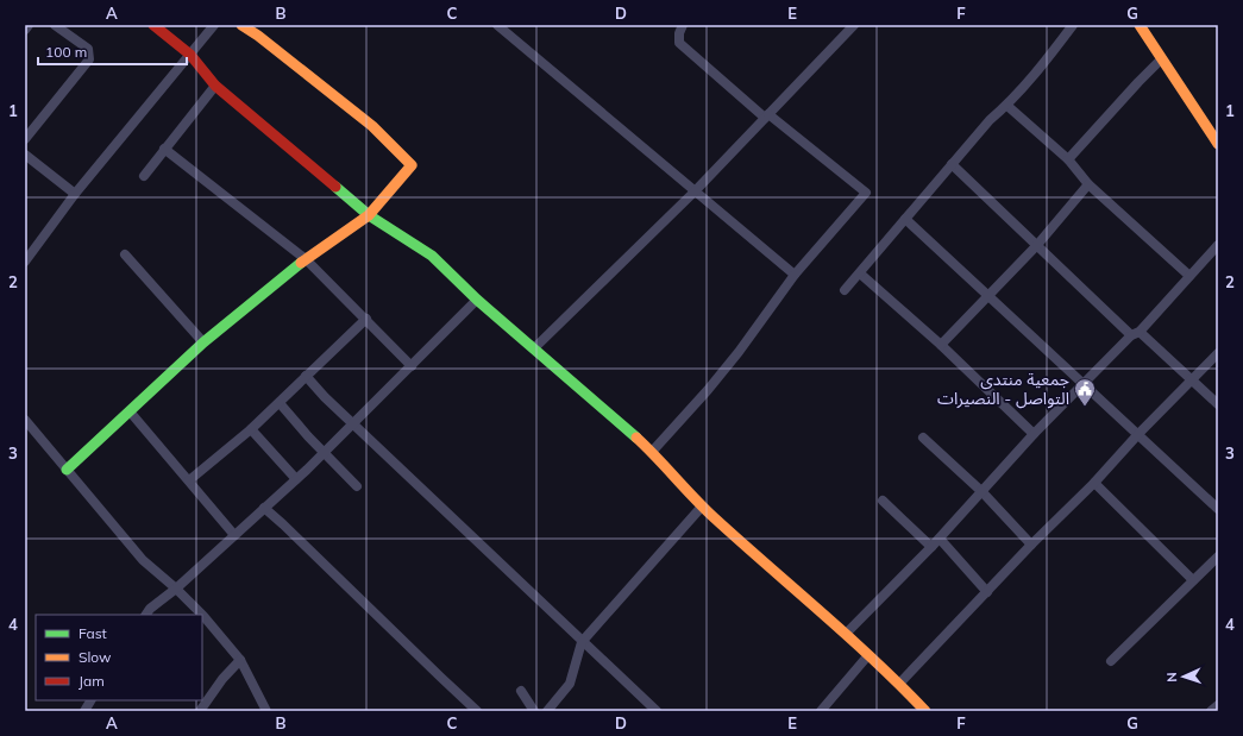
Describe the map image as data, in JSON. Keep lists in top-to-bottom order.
{
  "places": {
    "public building": ["جمعية منتدى التواصل - النصيرات"]
  },
  "legend": ["Fast", "Slow", "Jam"],
  "scale_bar": "100 m",
  "north": "left",
  "grid": {
    "columns": [
      "A",
      "B",
      "C",
      "D",
      "E",
      "F",
      "G"
    ],
    "rows": [
      "1",
      "2",
      "3",
      "4"
    ]
  }
}
